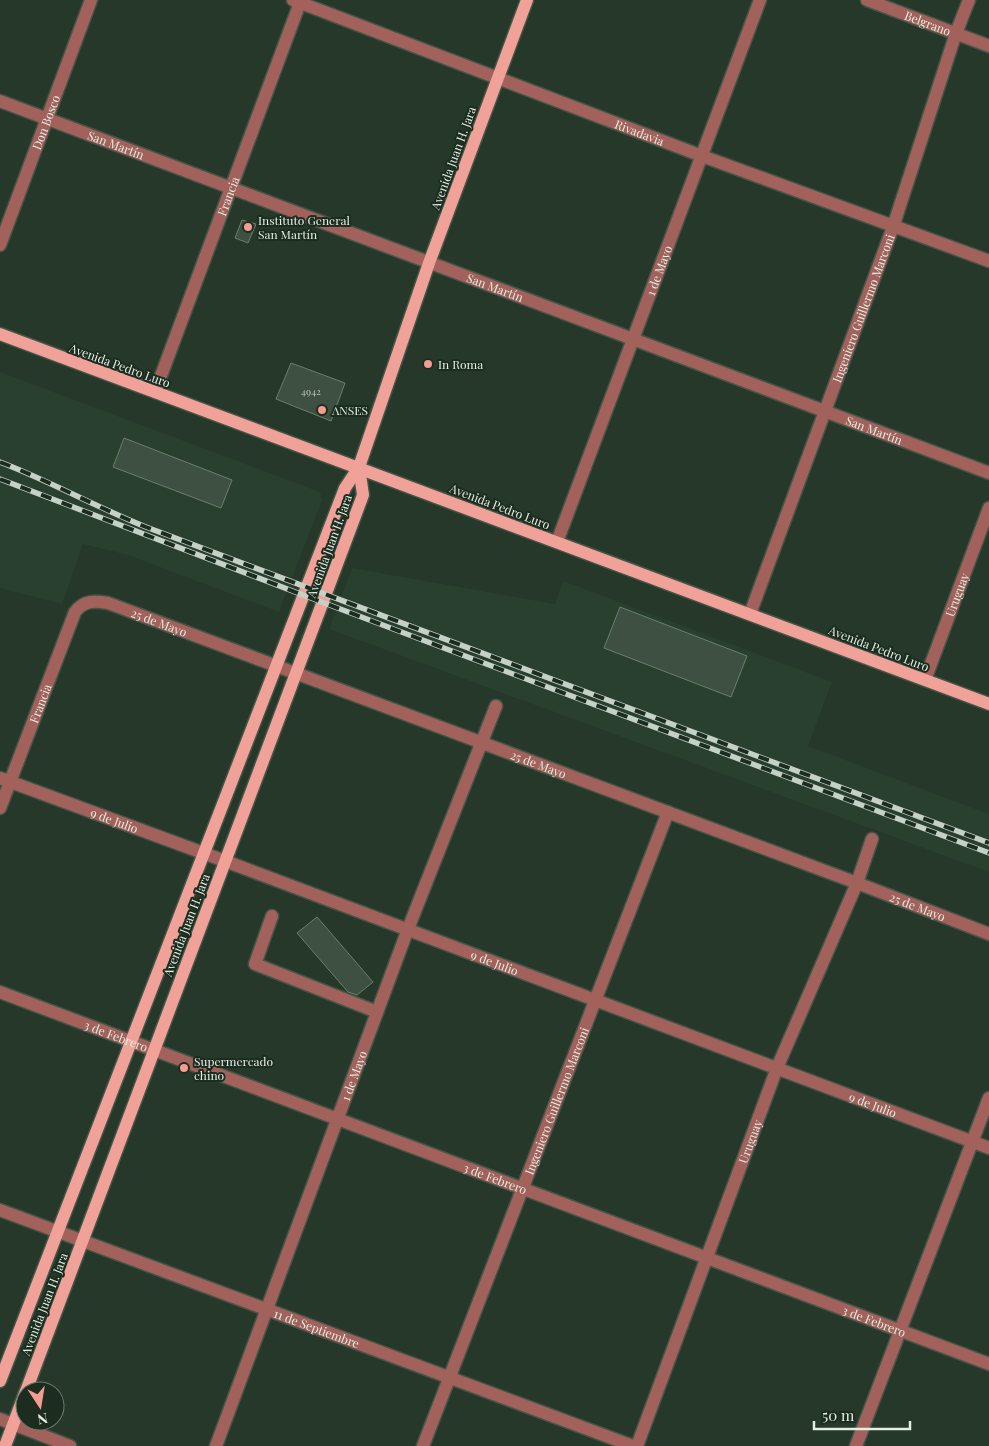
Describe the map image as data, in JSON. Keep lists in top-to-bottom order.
{
  "streets": {
    "main road": ["Avenida Juan H. Jara", "Avenida Pedro Luro"],
    "street": [
      "Belgrano",
      "Don Bosco",
      "Rivadavia",
      "San Martín",
      "Francia",
      "1 de Mayo",
      "Ingeniero Guillermo Marconi",
      "Uruguay",
      "25 de Mayo",
      "9 de Julio",
      "3 de Febrero",
      "11 de Septiembre"
    ]
  },
  "crossings": [
    ["Belgrano", "Ingeniero Guillermo Marconi"],
    ["Don Bosco", "San Martín"],
    ["Rivadavia", "Avenida Juan H. Jara"],
    ["Rivadavia", "Francia"],
    ["Rivadavia", "1 de Mayo"],
    ["Rivadavia", "Ingeniero Guillermo Marconi"],
    ["San Martín", "Avenida Juan H. Jara"],
    ["San Martín", "Francia"],
    ["San Martín", "1 de Mayo"],
    ["San Martín", "Ingeniero Guillermo Marconi"],
    ["Avenida Juan H. Jara", "Avenida Pedro Luro"],
    ["Avenida Juan H. Jara", "25 de Mayo"],
    ["Avenida Juan H. Jara", "9 de Julio"],
    ["Avenida Juan H. Jara", "3 de Febrero"],
    ["Avenida Juan H. Jara", "11 de Septiembre"],
    ["Francia", "Avenida Pedro Luro"],
    ["Francia", "25 de Mayo"],
    ["Francia", "9 de Julio"],
    ["1 de Mayo", "Avenida Pedro Luro"],
    ["1 de Mayo", "25 de Mayo"],
    ["1 de Mayo", "9 de Julio"],
    ["1 de Mayo", "3 de Febrero"],
    ["1 de Mayo", "11 de Septiembre"],
    ["Ingeniero Guillermo Marconi", "Avenida Pedro Luro"],
    ["Ingeniero Guillermo Marconi", "25 de Mayo"],
    ["Ingeniero Guillermo Marconi", "9 de Julio"],
    ["Ingeniero Guillermo Marconi", "3 de Febrero"],
    ["Ingeniero Guillermo Marconi", "11 de Septiembre"],
    ["Avenida Pedro Luro", "Uruguay"],
    ["Uruguay", "25 de Mayo"],
    ["Uruguay", "9 de Julio"],
    ["Uruguay", "3 de Febrero"]
  ],
  "places": [
    "Instituto General San Martín",
    "In Roma",
    "ANSES",
    "Supermercado chino"
  ],
  "house_numbers": ["4942"],
  "scale_bar": "50 m",
  "north": "bottom"
}
